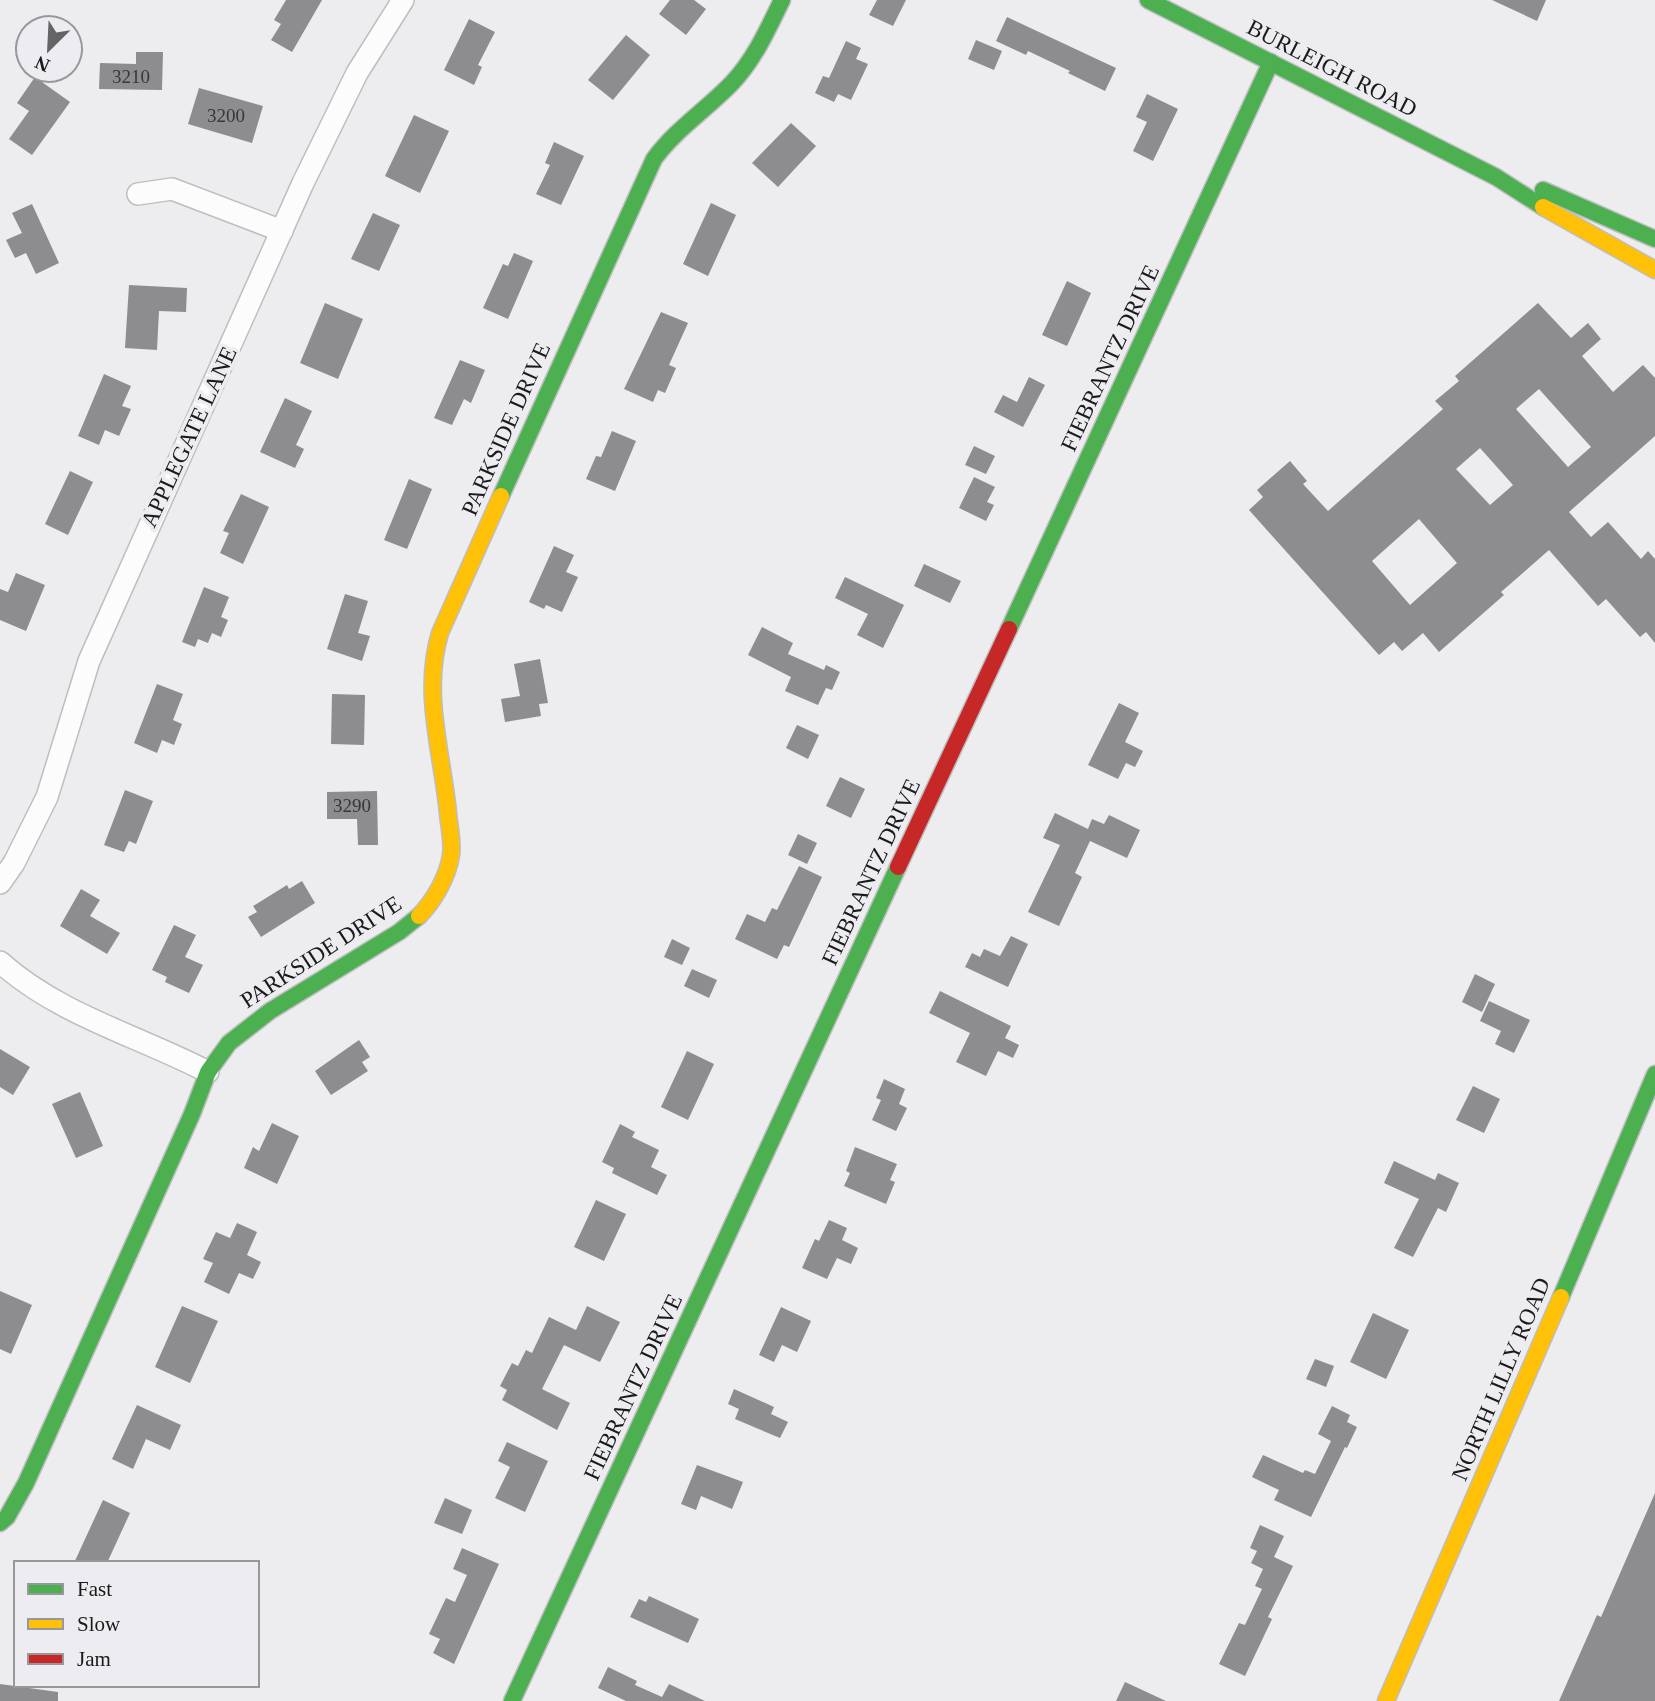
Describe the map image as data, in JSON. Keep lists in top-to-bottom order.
{
  "streets": {
    "street": [
      "BURLEIGH ROAD",
      "FIEBRANTZ DRIVE",
      "PARKSIDE DRIVE",
      "APPLEGATE LANE",
      "NORTH LILLY ROAD"
    ]
  },
  "crossings": [
    ["BURLEIGH ROAD", "FIEBRANTZ DRIVE"]
  ],
  "house_numbers": ["3210", "3200", "3290"],
  "legend": ["Fast", "Slow", "Jam"],
  "north": "bottom left"
}
